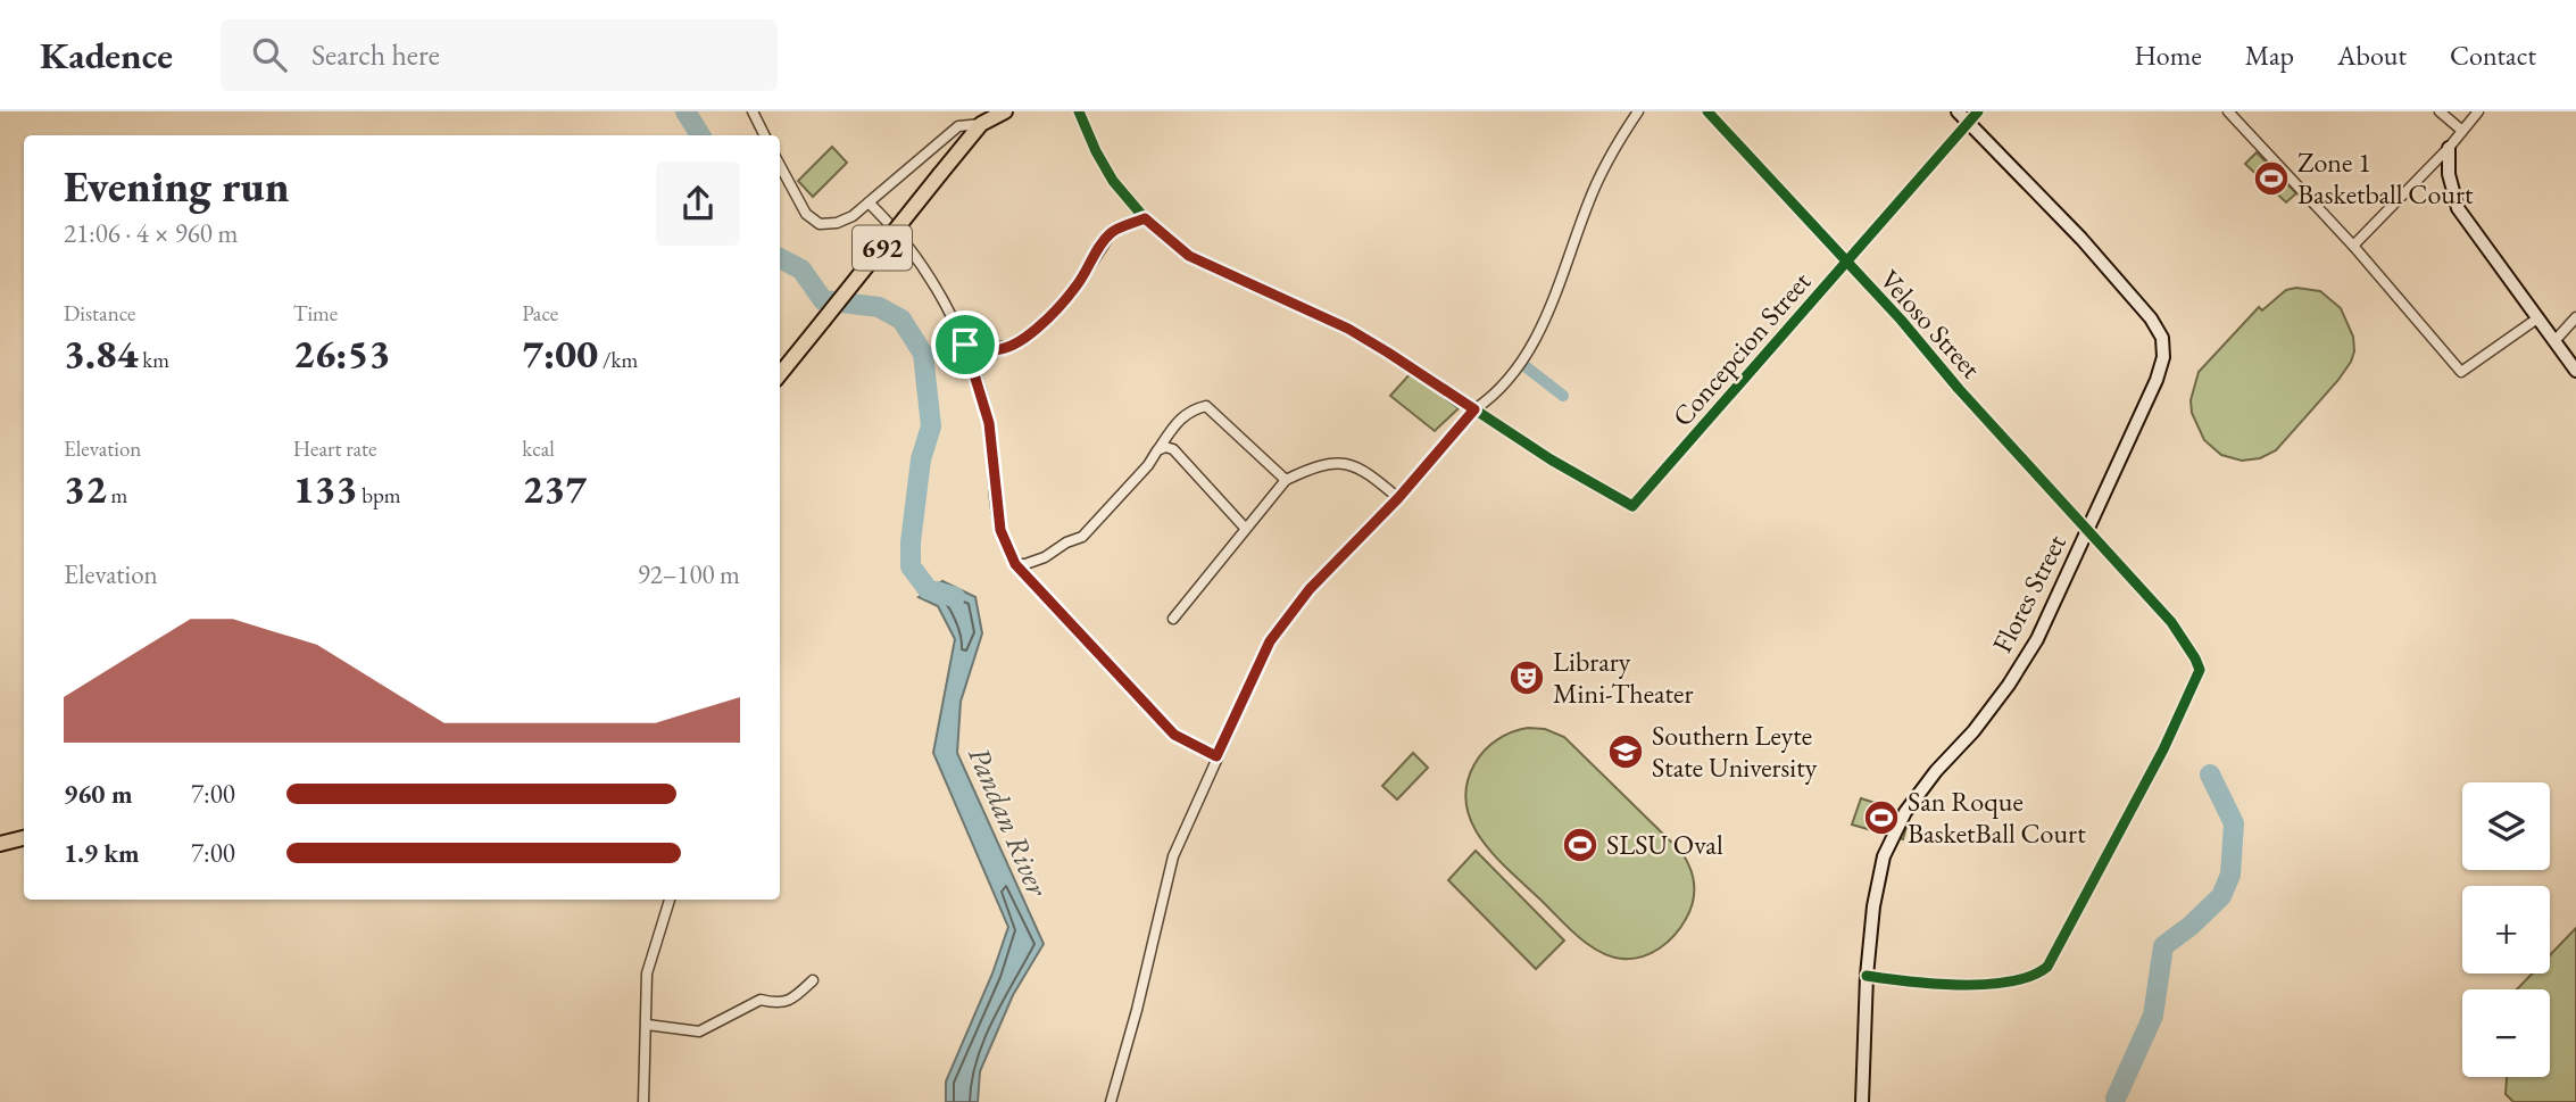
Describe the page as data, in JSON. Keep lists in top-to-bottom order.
{
  "streets": {
    "main road": ["692"],
    "street": ["Veloso Street", "Concepcion Street", "Flores Street"]
  },
  "crossings": [
    ["Veloso Street", "Concepcion Street"],
    ["Veloso Street", "Flores Street"],
    ["Concepcion Street", "Flores Street"]
  ],
  "water": ["Pandan River"],
  "places": {
    "sports": ["Zone 1 Basketball Court", "San Roque BasketBall Court", "SLSU Oval"],
    "theatre": ["Library Mini-Theater"],
    "school or university": ["Southern Leyte State University"]
  },
  "page": {
    "header": "Kadence",
    "search": "Search here",
    "nav": [
      "Home",
      "Map",
      "About",
      "Contact"
    ],
    "heading": ["Evening run", "21:06 · 4 × 960 m"],
    "stats": [
      ["Distance", "3.84 km"],
      ["Time", "26:53"],
      ["Pace", "7:00 /km"],
      ["Elevation", "32 m"],
      ["Heart rate", "133 bpm"],
      ["kcal", "237"]
    ],
    "chart": ["Elevation", "92–100 m"],
    "list": [
      {
        "name": "960 m",
        "note": "7:00"
      },
      {
        "name": "1.9 km",
        "note": "7:00"
      }
    ],
    "map_buttons": ["+", "−"]
  }
}
